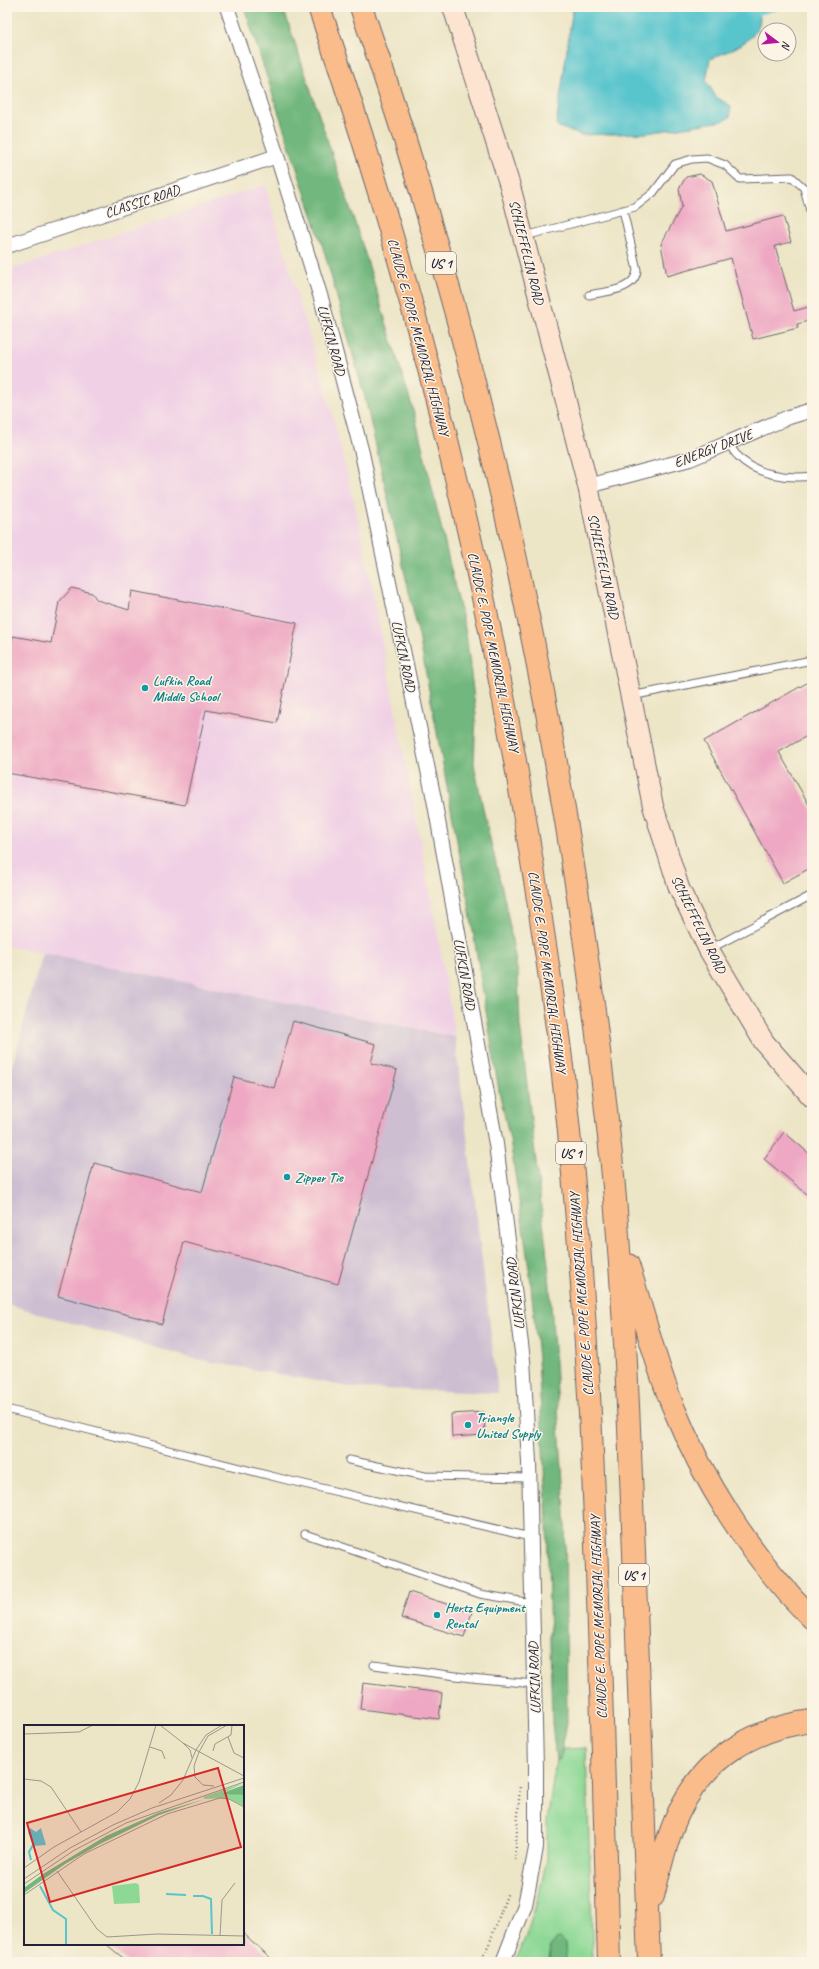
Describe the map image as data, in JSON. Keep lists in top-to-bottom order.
{
  "streets": {
    "highway": ["US 1", "CLAUDE E. POPE MEMORIAL HIGHWAY"],
    "street": [
      "CLASSIC ROAD",
      "SCHIEFFELIN ROAD",
      "LUFKIN ROAD",
      "ENERGY DRIVE"
    ]
  },
  "crossings": [
    ["CLASSIC ROAD", "LUFKIN ROAD"],
    ["SCHIEFFELIN ROAD", "ENERGY DRIVE"]
  ],
  "places": [
    "Lufkin Road Middle School",
    "Zipper Tie",
    "Triangle United Supply",
    "Hertz Equipment Rental"
  ],
  "north": "right"
}
